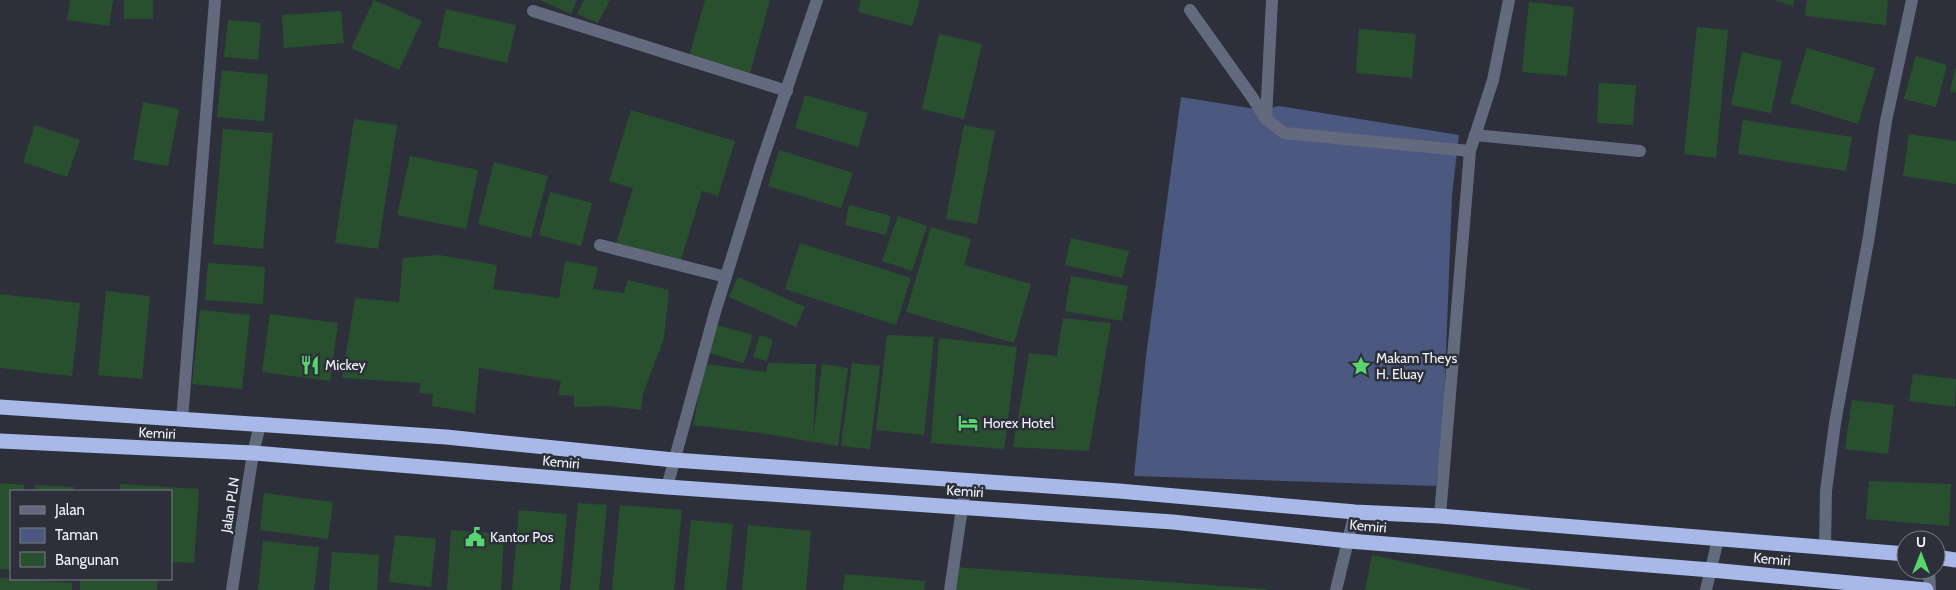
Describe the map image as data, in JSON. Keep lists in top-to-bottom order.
{
  "streets": {
    "highway": ["Kemiri"],
    "street": ["Jalan PLN"]
  },
  "crossings": [
    ["Kemiri", "Jalan PLN"]
  ],
  "places": {
    "restaurant": ["Mickey"],
    "place": ["Makam Theys H. Eluay"],
    "hotel": ["Horex Hotel"],
    "public building": ["Kantor Pos"]
  },
  "legend": ["Jalan", "Taman", "Bangunan"],
  "north": "top"
}
